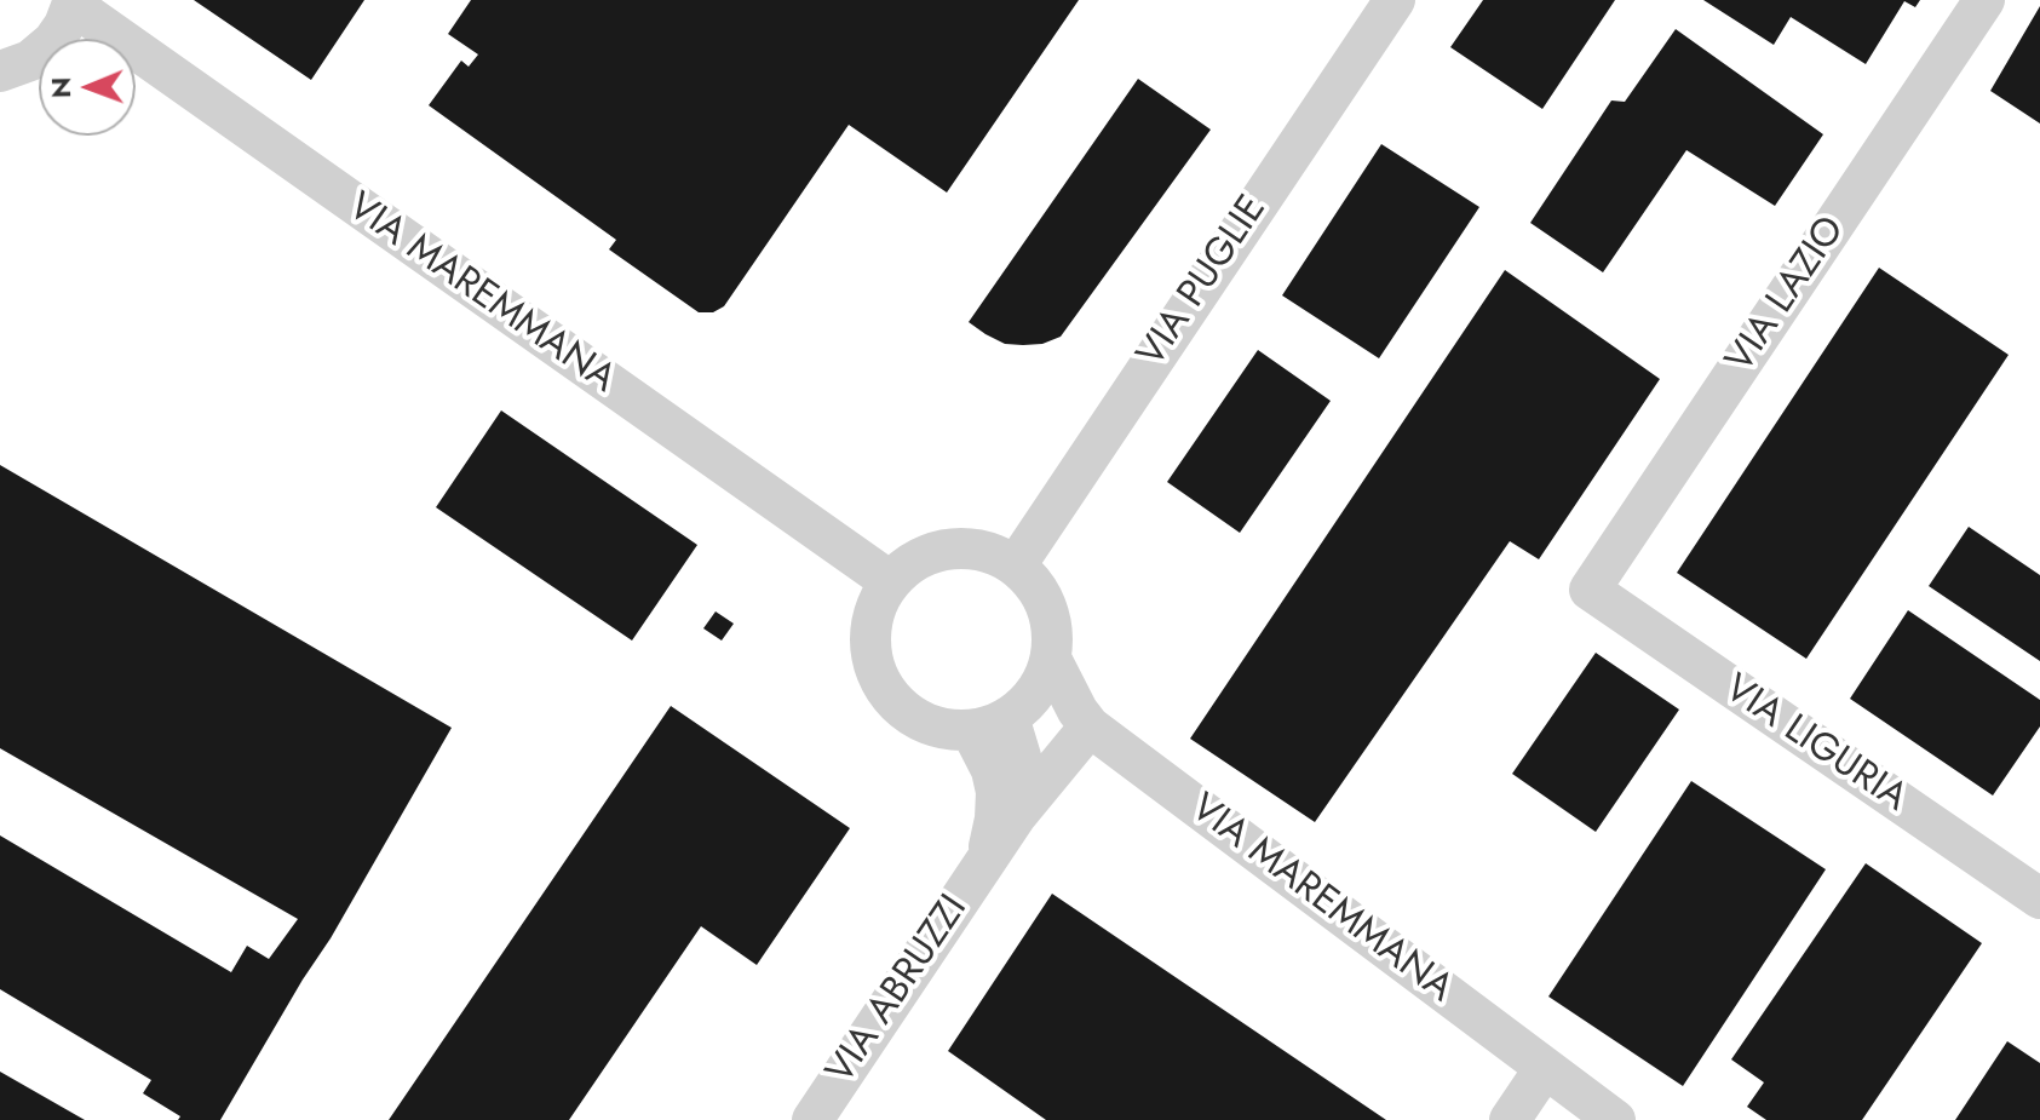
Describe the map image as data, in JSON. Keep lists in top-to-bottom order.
{
  "streets": {
    "street": [
      "VIA PUGLIE",
      "VIA MAREMMANA",
      "VIA LAZIO",
      "VIA LIGURIA",
      "VIA ABRUZZI"
    ]
  },
  "crossings": [
    ["VIA PUGLIE", "VIA MAREMMANA"],
    ["VIA PUGLIE", "VIA ABRUZZI"],
    ["VIA MAREMMANA", "VIA ABRUZZI"],
    ["VIA LAZIO", "VIA LIGURIA"]
  ],
  "north": "left"
}
